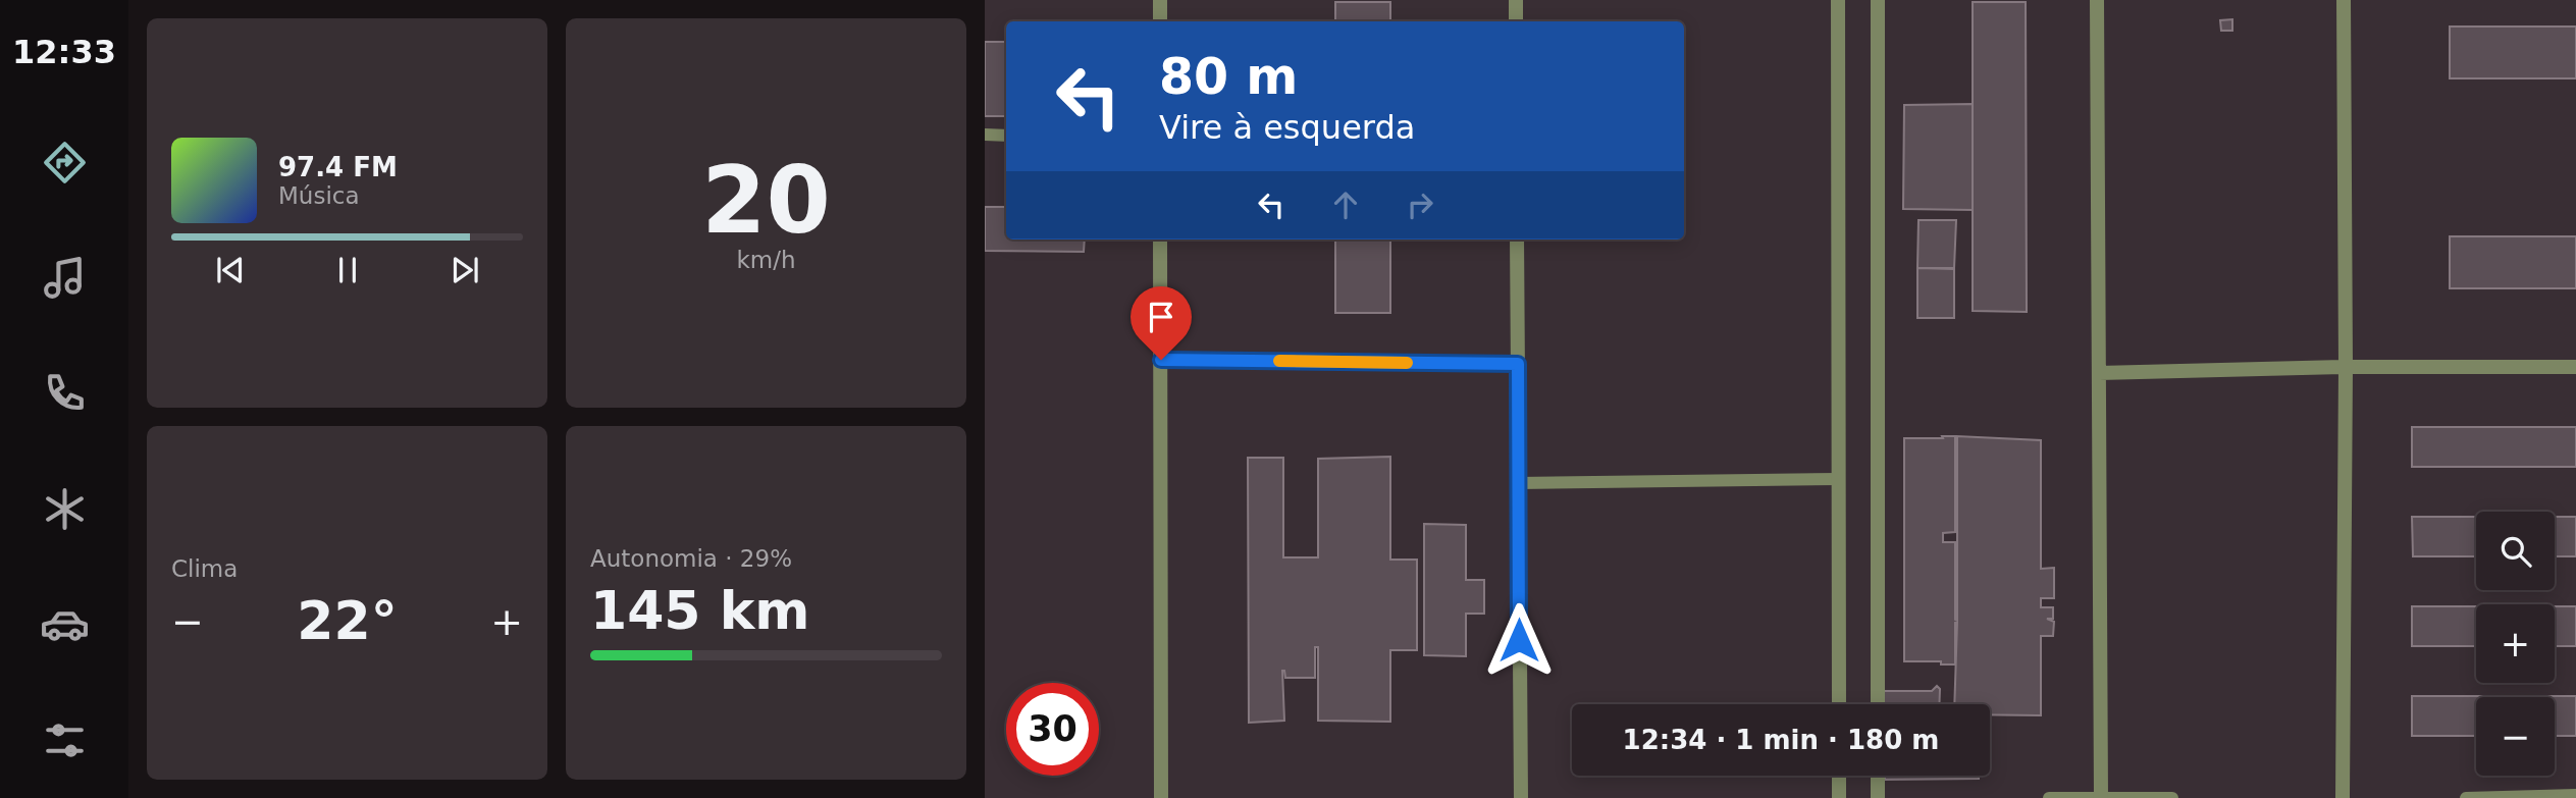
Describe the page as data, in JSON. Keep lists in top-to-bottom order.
{
  "page": {
    "tabs": "12:33",
    "tile": [
      ["20", "km/h"],
      "Clima",
      ["Autonomia · 29%", "145 km"]
    ],
    "turn": ["80 m", "Vire à esquerda"],
    "song": ["97.4 FM", "Música"],
    "map_buttons": ["+", "−"],
    "heat": ["−", "22°", "+"],
    "limit": "30",
    "trip": "12:34 · 1 min · 180 m"
  }
}
